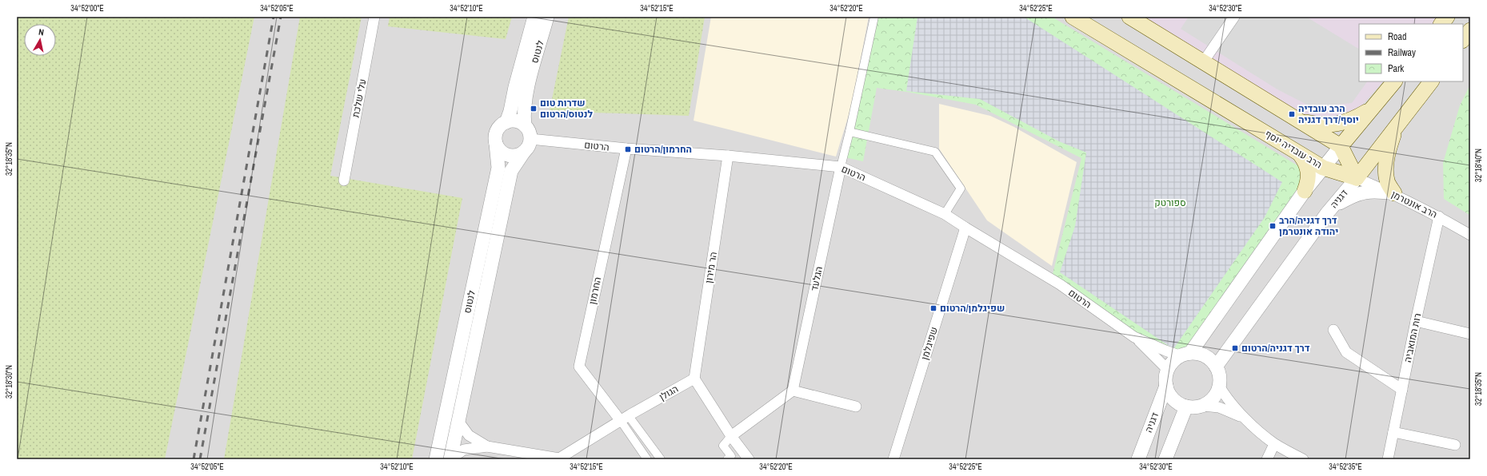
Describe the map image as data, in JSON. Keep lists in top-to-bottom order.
{
  "streets": {
    "main road": ["הרב עובדיה יוסף", "דגניה"],
    "street": [
      "לנטוס",
      "עלי שלכת",
      "הרטום",
      "הרב אונטרמן",
      "הר מירון",
      "הגלעד",
      "החרמון",
      "רות המואביה",
      "שפיגלמן",
      "הגולן"
    ]
  },
  "crossings": [
    ["לנטוס", "הרטום"],
    ["לנטוס", "הגולן"],
    ["הרטום", "דגניה"],
    ["הרטום", "הר מירון"],
    ["הרטום", "הגלעד"],
    ["הרטום", "החרמון"],
    ["הרטום", "שפיגלמן"],
    ["הרב עובדיה יוסף", "דגניה"],
    ["הרב עובדיה יוסף", "הרב אונטרמן"],
    ["דגניה", "הרב אונטרמן"],
    ["הרב אונטרמן", "רות המואביה"],
    ["הר מירון", "הגולן"],
    ["החרמון", "הגולן"]
  ],
  "parks": ["ספורטק"],
  "places": {
    "transit": [
      "שדרות טום לנטוס/הרטום",
      "הרב עובדיה יוסף/דרך דגניה",
      "החרמון/הרטום",
      "דרך דגניה/הרב יהודה אונטרמן",
      "שפיגלמן/הרטום",
      "דרך דגניה/הרטום"
    ]
  },
  "legend": ["Road", "Railway", "Park"],
  "north": "top",
  "coordinates": [
    "34°52'00\"E",
    "34°52'05\"E",
    "34°52'10\"E",
    "34°52'15\"E",
    "34°52'20\"E",
    "34°52'25\"E",
    "34°52'30\"E",
    "32°18'35\"N",
    "32°18'40\"N",
    "32°18'30\"N",
    "34°52'35\"E"
  ]
}
